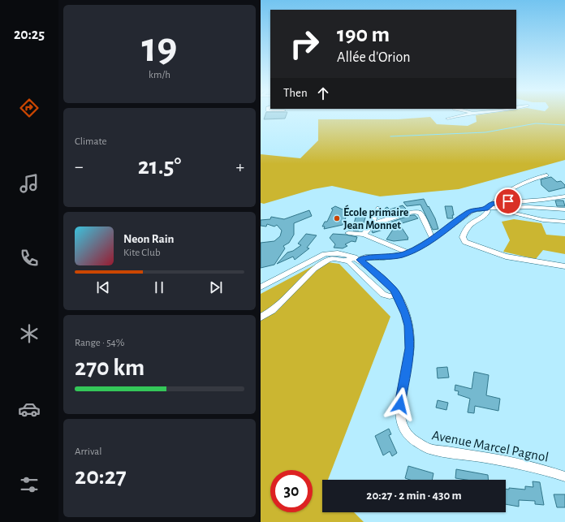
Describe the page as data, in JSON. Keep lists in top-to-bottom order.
{
  "streets": {
    "street": ["Avenue Marcel Pagnol"]
  },
  "places": ["École primaire Jean Monnet"],
  "page": {
    "tabs": "20:25",
    "tile": [
      ["19", "km/h"],
      "Climate",
      ["Range · 54%", "270 km"],
      ["Arrival", "20:27"]
    ],
    "turn": ["190 m", "Allée d'Orion"],
    "then": "Then",
    "heat": ["−", "21.5°", "+"],
    "song": ["Neon Rain", "Kite Club"],
    "limit": "30",
    "trip": "20:27 · 2 min · 430 m"
  }
}
